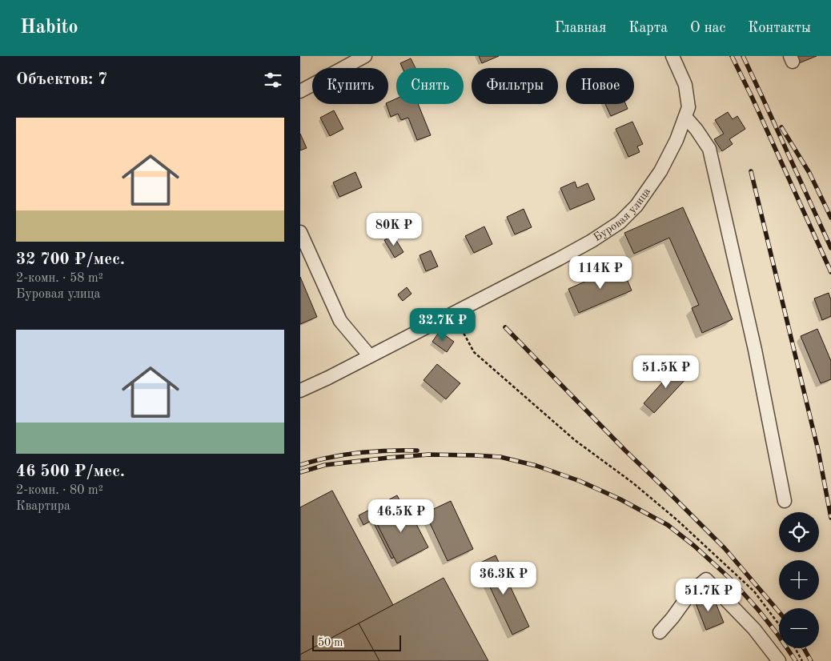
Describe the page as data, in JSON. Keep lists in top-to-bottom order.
{
  "streets": {
    "street": ["Буровая улица"]
  },
  "scale_bar": "50 m",
  "page": {
    "header": "Habito",
    "nav": [
      "Главная",
      "Карта",
      "О нас",
      "Контакты"
    ],
    "heading": "Объектов: 7",
    "chip": [
      "Купить",
      "Снять",
      "Фильтры",
      "Новое"
    ],
    "list": [
      {
        "name": "32 700 ₽/мес.",
        "note": "2-комн. · 58 m² · Буровая улица"
      },
      {
        "name": "46 500 ₽/мес.",
        "note": "2-комн. · 80 m² · Квартира"
      }
    ],
    "price": [
      "80K ₽",
      "114K ₽",
      "32.7K ₽",
      "51.5K ₽",
      "46.5K ₽",
      "36.3K ₽",
      "51.7K ₽"
    ],
    "map_buttons": ["+", "−"],
    "scale": "50 m"
  }
}
